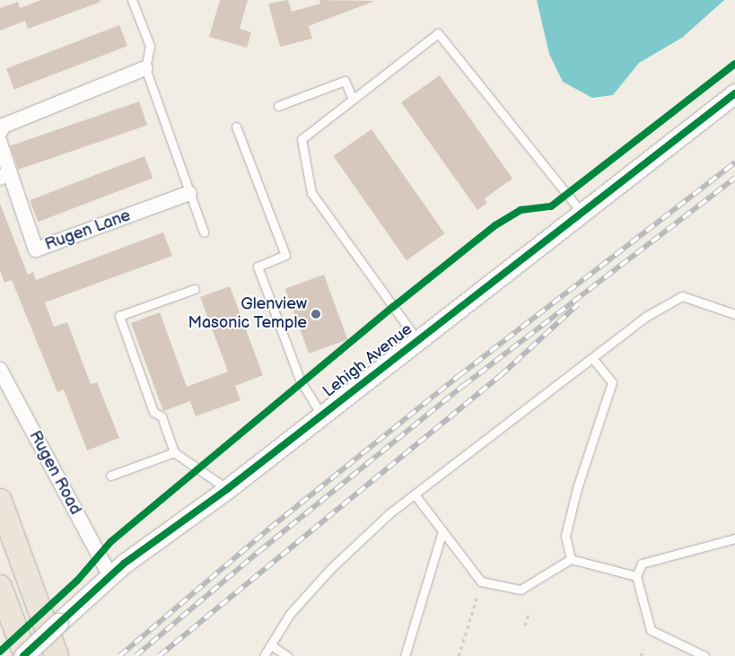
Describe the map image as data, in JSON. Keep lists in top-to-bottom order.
{
  "streets": {
    "street": ["Rugen Lane", "Lehigh Avenue", "Rugen Road"]
  },
  "crossings": [
    ["Lehigh Avenue", "Rugen Road"]
  ],
  "places": ["Glenview Masonic Temple"]
}
